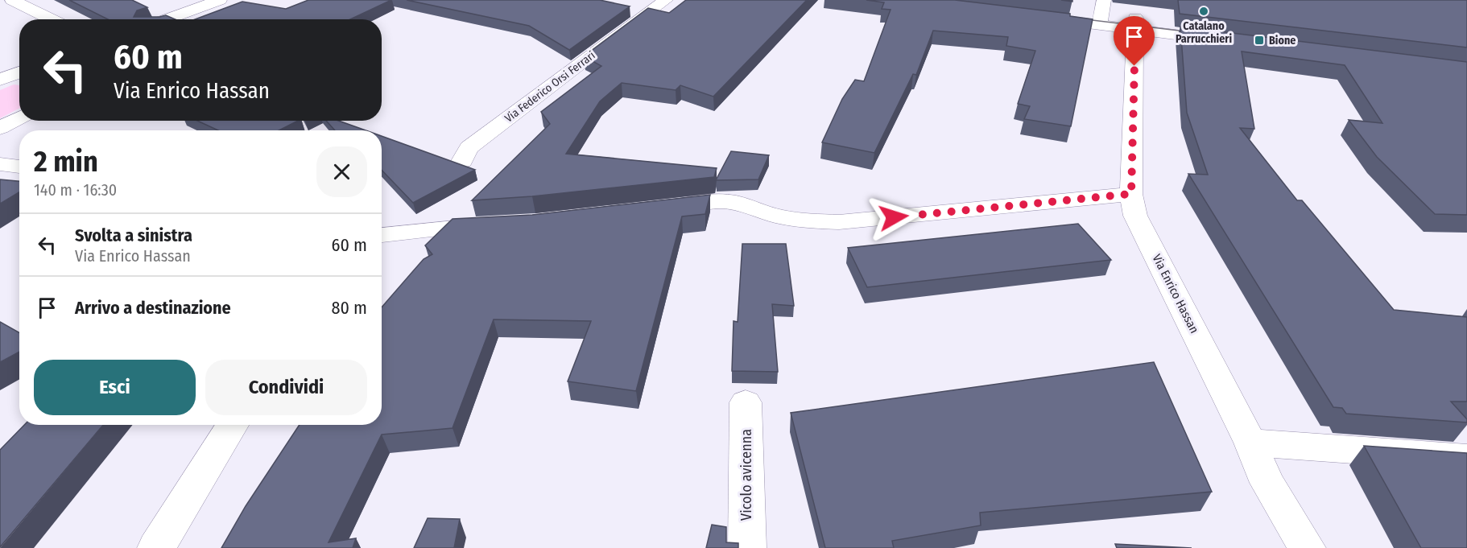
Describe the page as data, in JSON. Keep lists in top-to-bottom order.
{
  "streets": {
    "street": ["Via Federico Orsi Ferrari", "Via Enrico Hassan", "Vicolo avicenna"]
  },
  "places": {
    "other": ["Catalano Parrucchieri"],
    "transit": ["Bione"]
  },
  "page": {
    "turn": ["60 m", "Via Enrico Hassan"],
    "heading": ["2 min", "140 m · 16:30"],
    "list": [
      {
        "name": "Svolta a sinistra",
        "note": "Via Enrico Hassan",
        "value": "60 m"
      },
      {
        "name": "Arrivo a destinazione",
        "value": "80 m"
      }
    ],
    "buttons": ["Esci", "Condividi"]
  }
}
